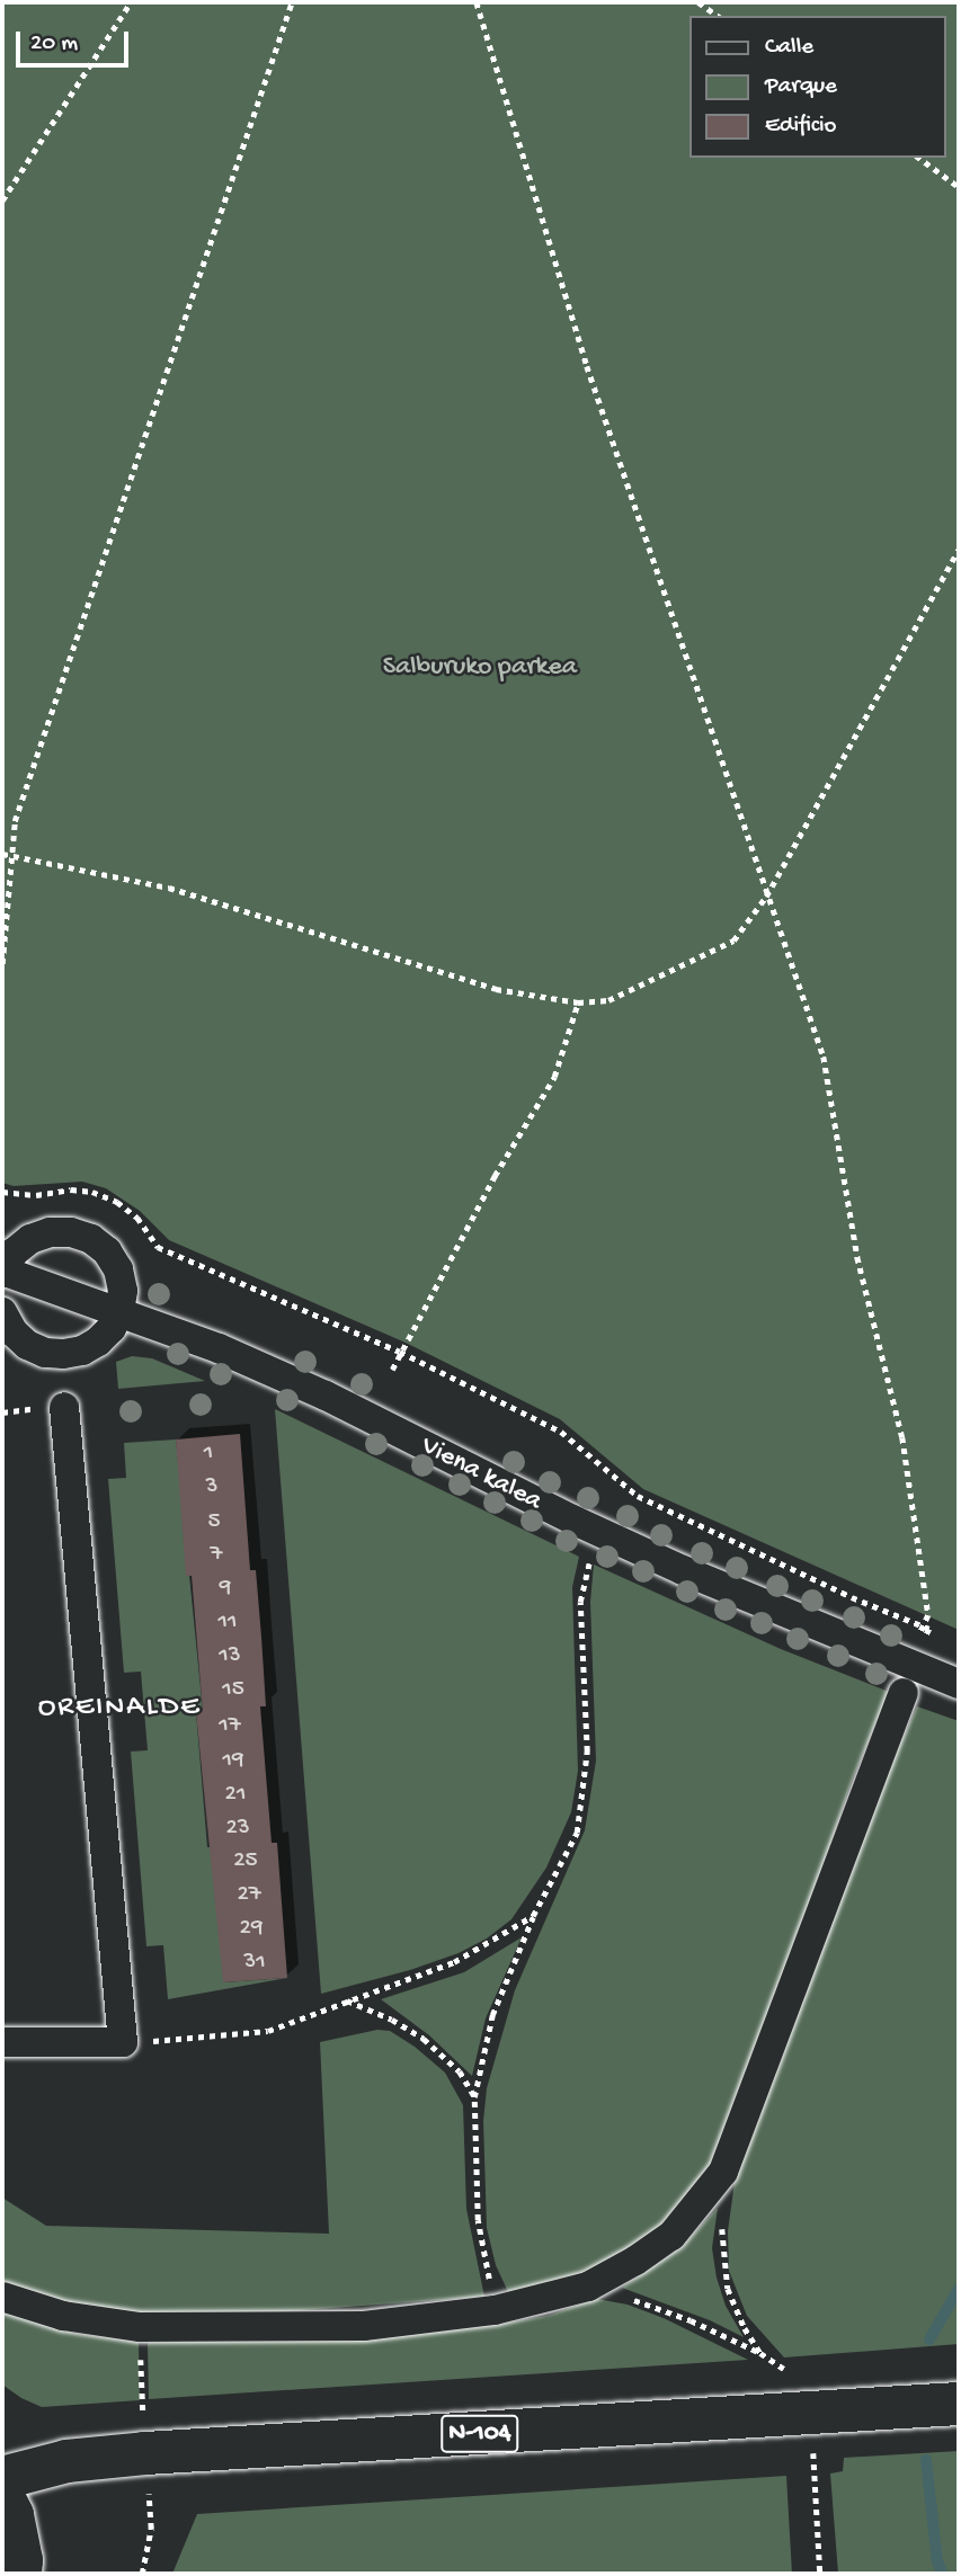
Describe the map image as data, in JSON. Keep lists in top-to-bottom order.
{
  "streets": {
    "main road": ["N-104"],
    "street": ["Viena kalea"]
  },
  "districts": ["OREINALDE"],
  "parks": ["Salburuko parkea"],
  "house_numbers": [
    "1",
    "3",
    "5",
    "7",
    "9",
    "11",
    "13",
    "15",
    "17",
    "19",
    "21",
    "23",
    "25",
    "27",
    "29",
    "31"
  ],
  "legend": ["Calle", "Parque", "Edificio"],
  "scale_bar": "20 m"
}
